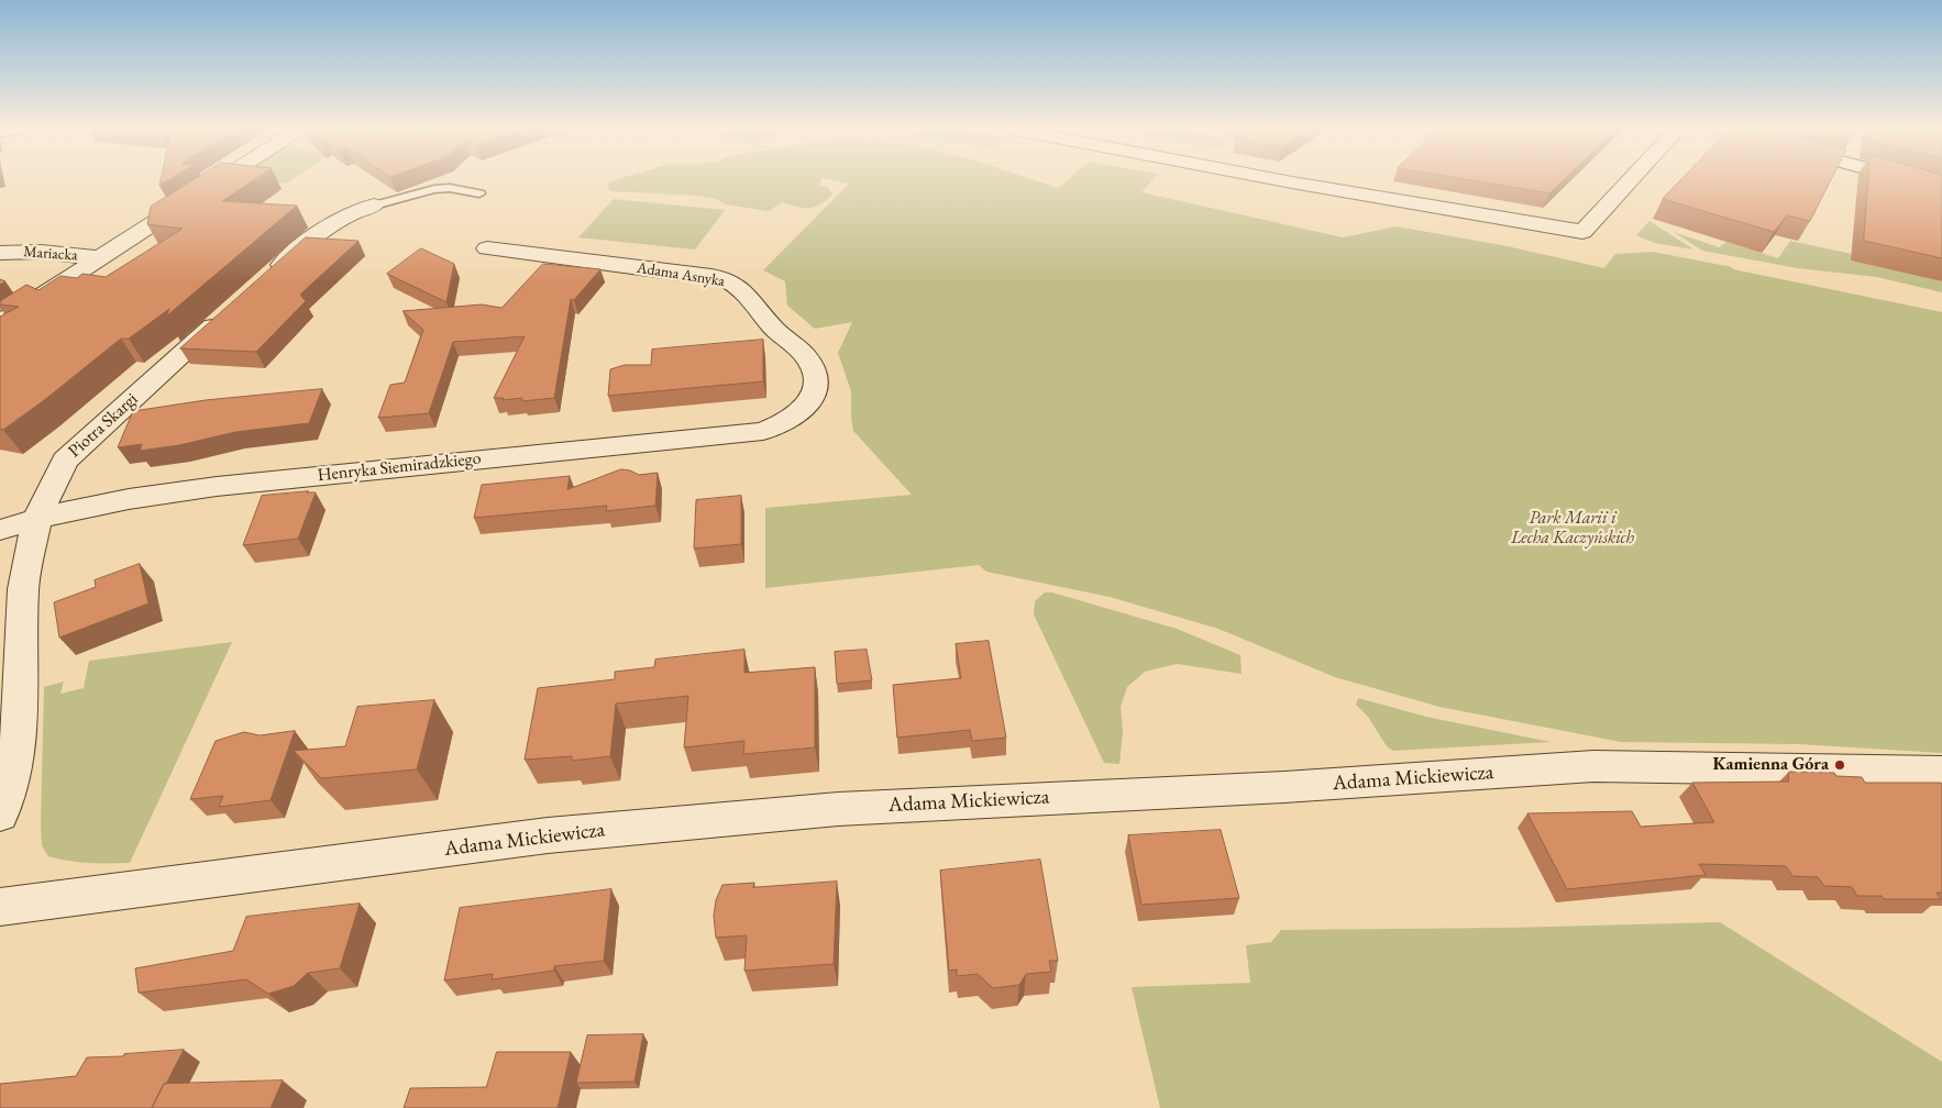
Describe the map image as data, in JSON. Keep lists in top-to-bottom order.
{
  "streets": {
    "street": [
      "Mariacka",
      "Adama Asnyka",
      "Piotra Skargi",
      "Henryka Siemiradzkiego",
      "Adama Mickiewicza"
    ]
  },
  "crossings": [
    ["Adama Asnyka", "Henryka Siemiradzkiego"],
    ["Piotra Skargi", "Henryka Siemiradzkiego"]
  ],
  "parks": ["Park Marii i Lecha Kaczyńskich"],
  "places": ["Kamienna Góra"]
}
